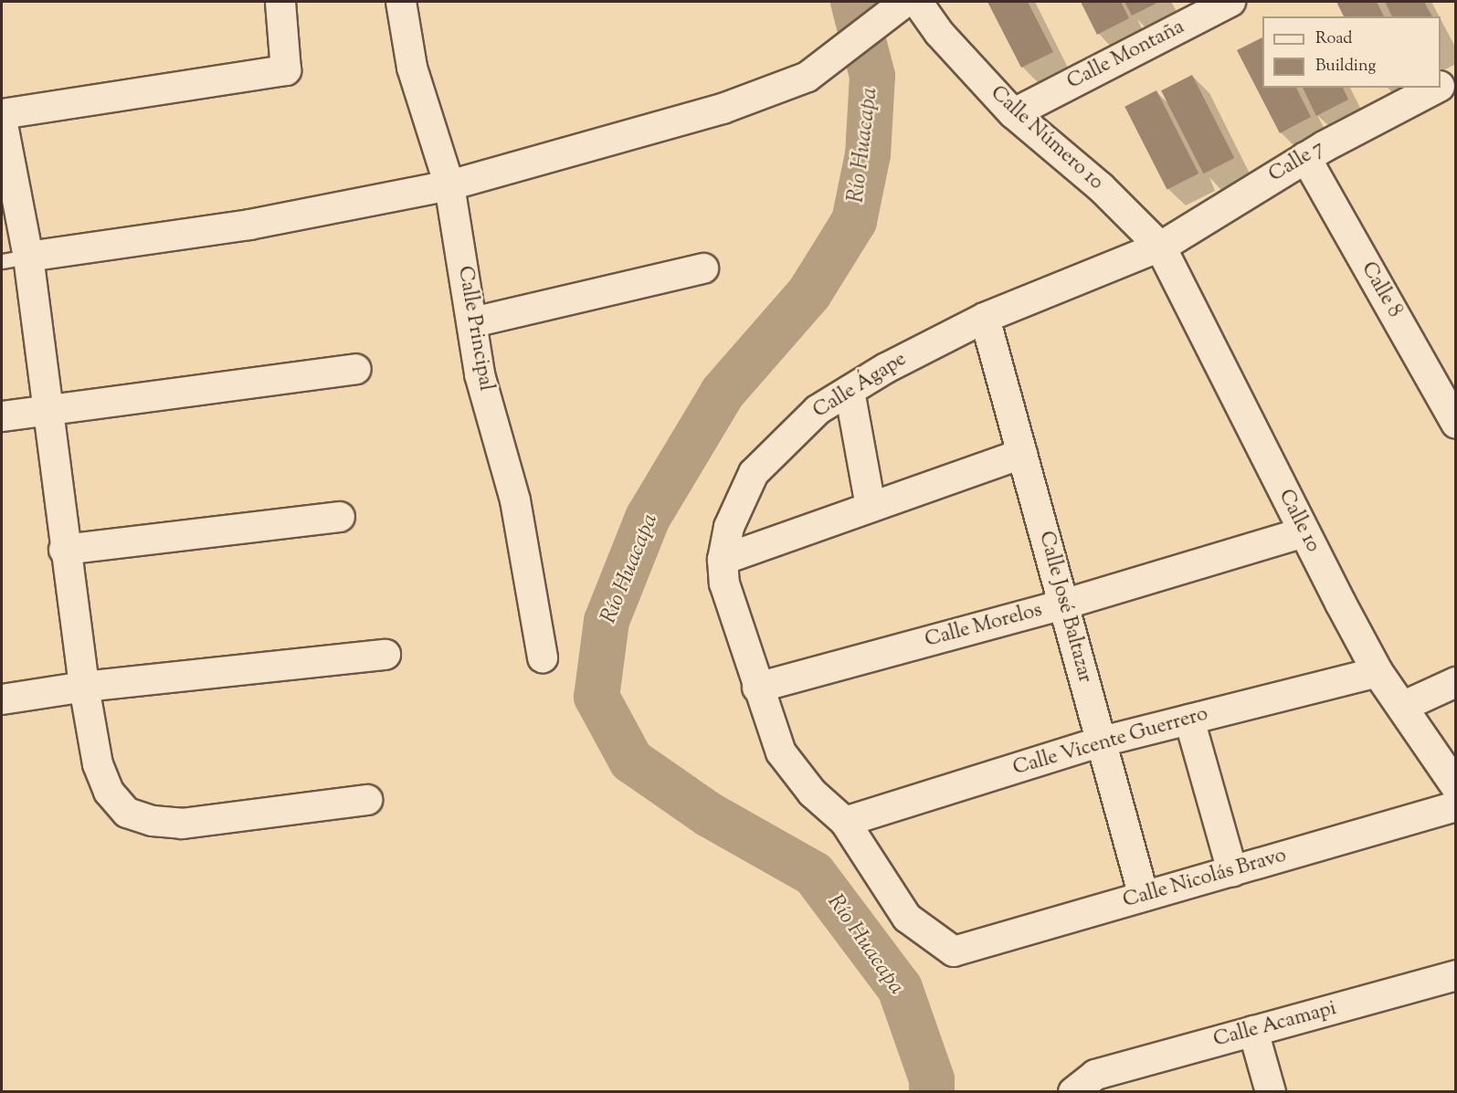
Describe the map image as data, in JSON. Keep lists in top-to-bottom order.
{
  "streets": {
    "street": [
      "Calle Montaña",
      "Calle Número 10",
      "Calle 7",
      "Calle 8",
      "Calle Principal",
      "Calle Ágape",
      "Calle 10",
      "Calle José Baltazar",
      "Calle Morelos",
      "Calle Vicente Guerrero",
      "Calle Nicolás Bravo",
      "Calle Acamapi"
    ]
  },
  "crossings": [
    ["Calle Número 10", "Calle 7"],
    ["Calle Número 10", "Calle Ágape"],
    ["Calle Número 10", "Calle 10"],
    ["Calle 7", "Calle 8"],
    ["Calle 7", "Calle Ágape"],
    ["Calle 7", "Calle 10"],
    ["Calle Ágape", "Calle 10"],
    ["Calle Ágape", "Calle José Baltazar"],
    ["Calle Ágape", "Calle Morelos"],
    ["Calle Ágape", "Calle Vicente Guerrero"],
    ["Calle Ágape", "Calle Nicolás Bravo"],
    ["Calle 10", "Calle Morelos"],
    ["Calle 10", "Calle Vicente Guerrero"],
    ["Calle José Baltazar", "Calle Morelos"],
    ["Calle José Baltazar", "Calle Vicente Guerrero"],
    ["Calle José Baltazar", "Calle Nicolás Bravo"]
  ],
  "water": ["Río Huacapa"],
  "legend": ["Road", "Building"]
}
